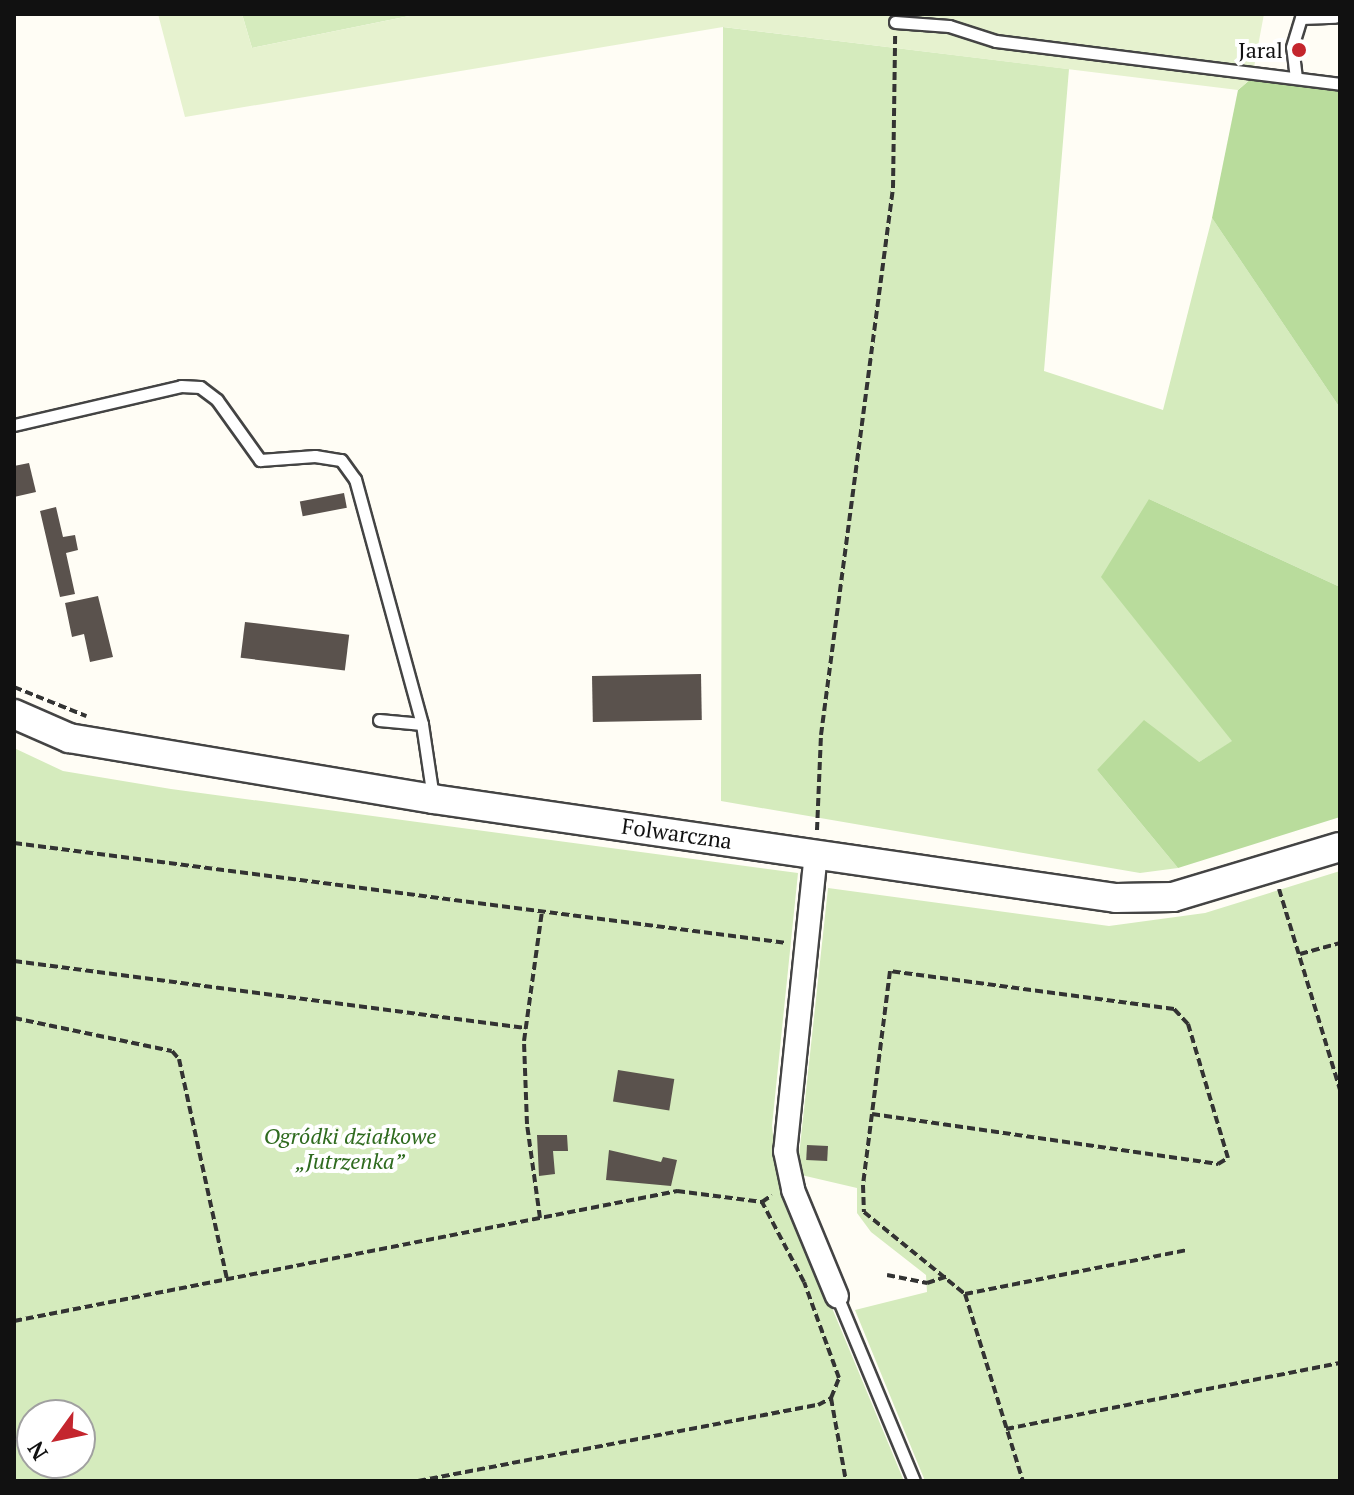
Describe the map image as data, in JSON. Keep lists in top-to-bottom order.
{
  "streets": {
    "street": ["Folwarczna"]
  },
  "parks": ["Ogródki działkowe „Jutrzenka”"],
  "places": ["Jaral"],
  "north": "bottom left"
}
